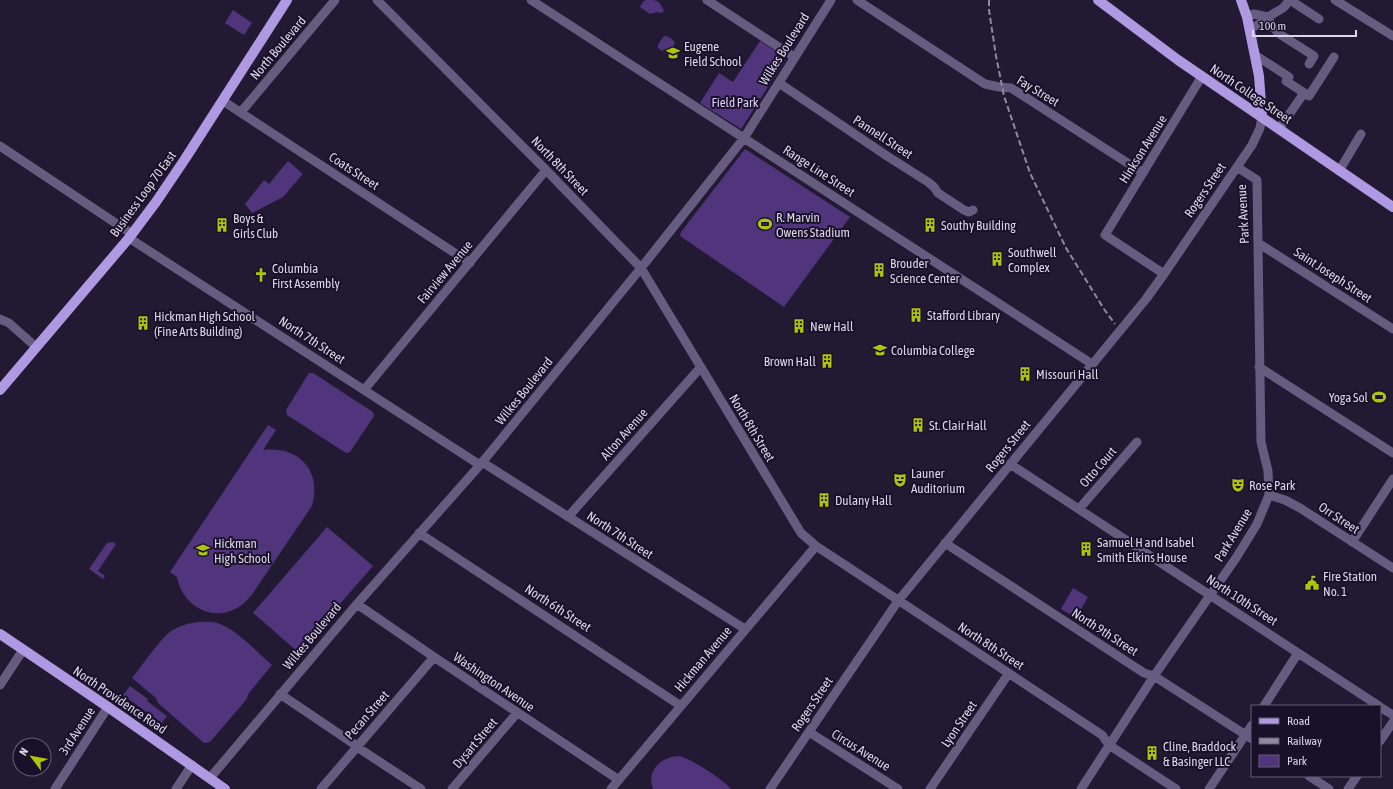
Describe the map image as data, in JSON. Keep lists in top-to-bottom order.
{
  "streets": {
    "main road": ["North College Street", "Business Loop 70 East", "North Providence Road"],
    "street": [
      "North Boulevard",
      "Wilkes Boulevard",
      "Fay Street",
      "Pannell Street",
      "Hinkson Avenue",
      "North 8th Street",
      "Coats Street",
      "Range Line Street",
      "Rogers Street",
      "Park Avenue",
      "Fairview Avenue",
      "Saint Joseph Street",
      "North 7th Street",
      "Alton Avenue",
      "Otto Court",
      "Orr Street",
      "North 10th Street",
      "North 6th Street",
      "North 9th Street",
      "Hickman Avenue",
      "Washington Avenue",
      "Pecan Street",
      "Lyon Street",
      "3rd Avenue",
      "Dysart Street",
      "Circus Avenue"
    ]
  },
  "crossings": [
    ["North Boulevard", "Coats Street"],
    ["Wilkes Boulevard", "Pannell Street"],
    ["Wilkes Boulevard", "North 8th Street"],
    ["Wilkes Boulevard", "Range Line Street"],
    ["Wilkes Boulevard", "North 7th Street"],
    ["Wilkes Boulevard", "North 6th Street"],
    ["Wilkes Boulevard", "Washington Avenue"],
    ["Wilkes Boulevard", "North Providence Road"],
    ["Fay Street", "Hinkson Avenue"],
    ["North College Street", "Hinkson Avenue"],
    ["North College Street", "Rogers Street"],
    ["Hinkson Avenue", "Rogers Street"],
    ["North 8th Street", "Rogers Street"],
    ["North 8th Street", "Park Avenue"],
    ["North 8th Street", "Fairview Avenue"],
    ["North 8th Street", "Alton Avenue"],
    ["North 8th Street", "Hickman Avenue"],
    ["North 8th Street", "Lyon Street"],
    ["Coats Street", "Business Loop 70 East"],
    ["Coats Street", "Fairview Avenue"],
    ["Range Line Street", "Rogers Street"],
    ["Rogers Street", "Park Avenue"],
    ["Rogers Street", "North 10th Street"],
    ["Rogers Street", "North 9th Street"],
    ["Rogers Street", "Circus Avenue"],
    ["Business Loop 70 East", "North 7th Street"],
    ["Park Avenue", "Saint Joseph Street"],
    ["Park Avenue", "Orr Street"],
    ["Park Avenue", "North 10th Street"],
    ["Park Avenue", "North 9th Street"],
    ["Fairview Avenue", "North 7th Street"],
    ["North 7th Street", "Alton Avenue"],
    ["North 7th Street", "Hickman Avenue"],
    ["Otto Court", "North 10th Street"],
    ["North 6th Street", "Hickman Avenue"],
    ["Hickman Avenue", "Washington Avenue"],
    ["Washington Avenue", "Pecan Street"],
    ["Washington Avenue", "Dysart Street"],
    ["North Providence Road", "3rd Avenue"]
  ],
  "parks": ["Field Park"],
  "places": {
    "school or university": ["Eugene Field School", "Columbia College", "Hickman High School"],
    "sports": ["R. Marvin Owens Stadium", "Yoga Sol"],
    "building": [
      "Boys & Girls Club",
      "Southy Building",
      "Southwell Complex",
      "Brouder Science Center",
      "Stafford Library",
      "Hickman High School (Fine Arts Building)",
      "New Hall",
      "Brown Hall",
      "Missouri Hall",
      "St. Clair Hall",
      "Dulany Hall",
      "Samuel H and Isabel Smith Elkins House",
      "Cline, Braddock & Basinger LLC"
    ],
    "church": ["Columbia First Assembly"],
    "theatre": ["Launer Auditorium", "Rose Park"],
    "public building": ["Fire Station No. 1"]
  },
  "legend": ["Road", "Railway", "Park"],
  "scale_bar": "100 m",
  "north": "top left"
}
